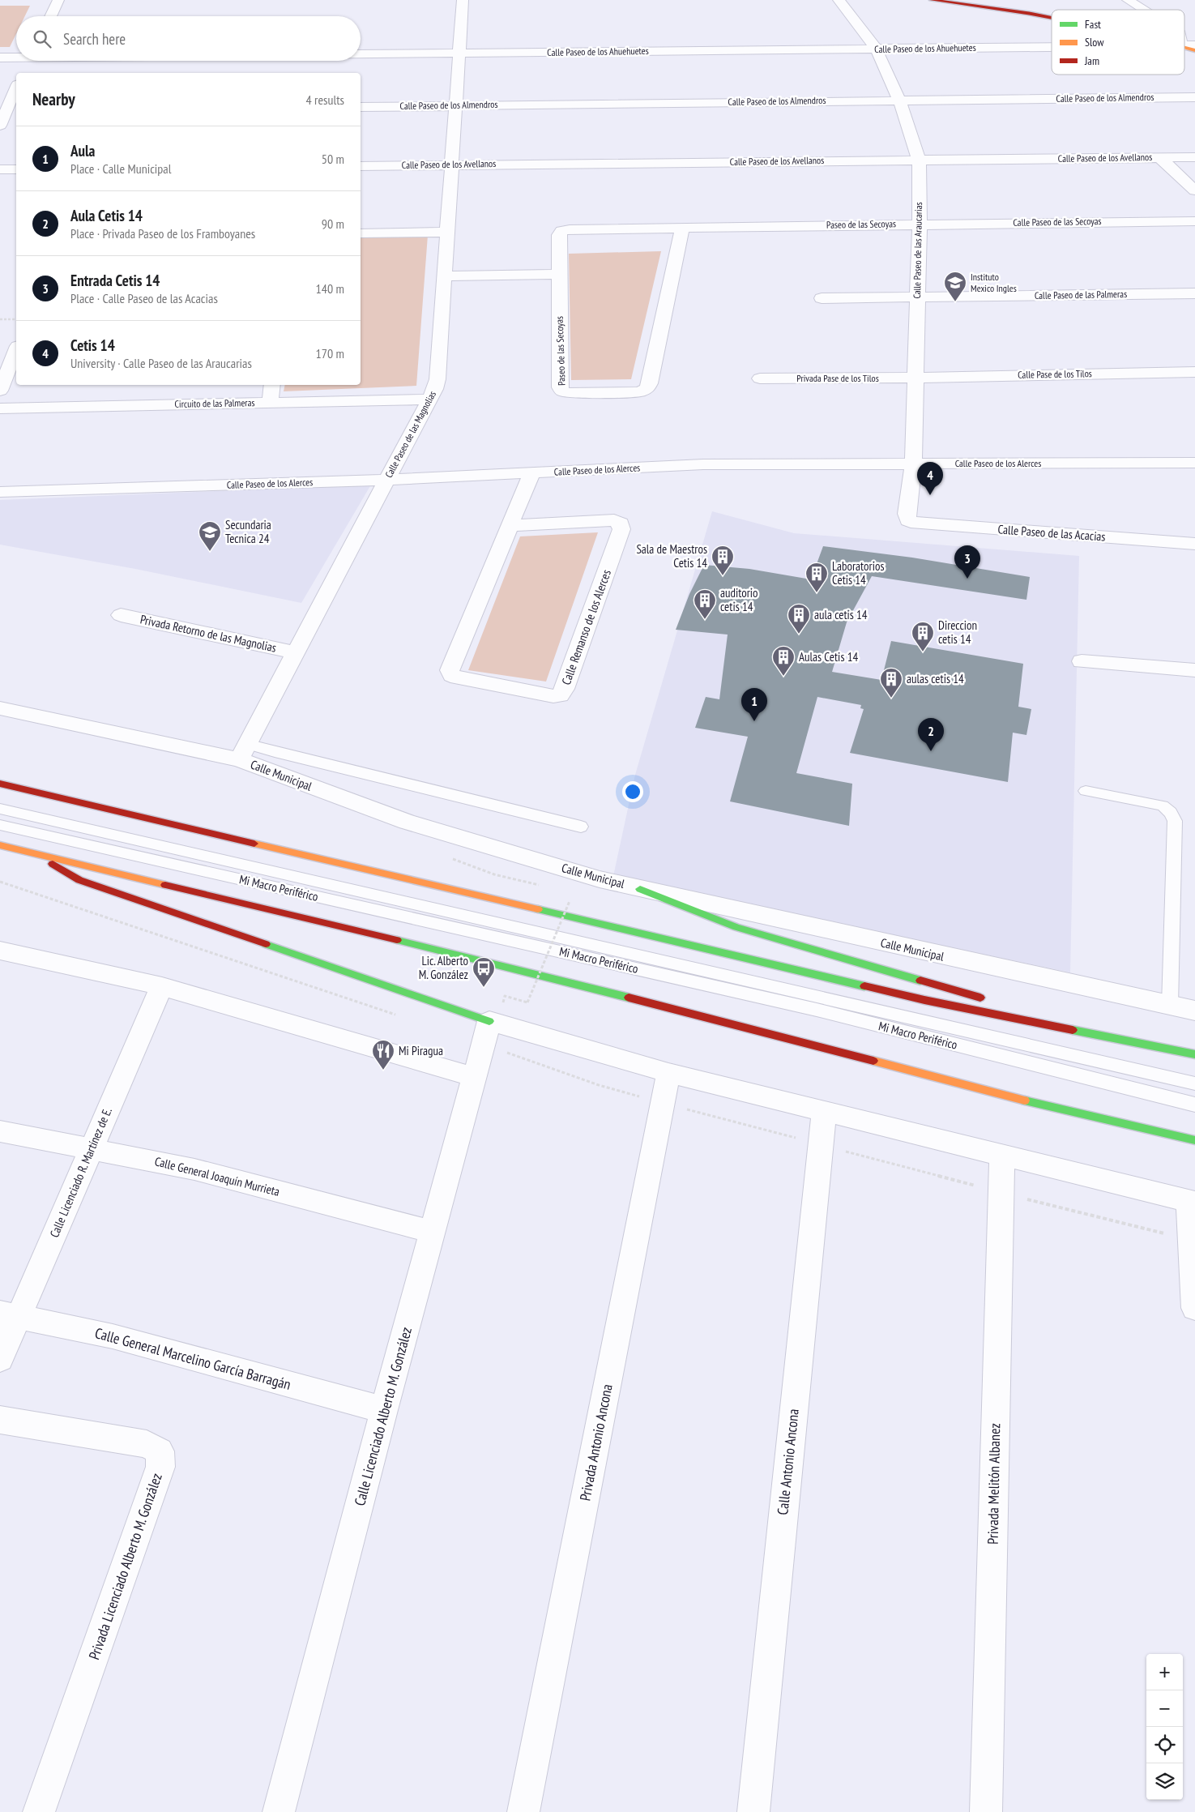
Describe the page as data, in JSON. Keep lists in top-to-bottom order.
{
  "streets": {
    "street": [
      "Calle Paseo de los Ahuehuetes",
      "Calle Paseo de los Almendros",
      "Calle Paseo de los Avellanos",
      "Calle Paseo de las Secoyas",
      "Paseo de las Secoyas",
      "Calle Paseo de las Araucarias",
      "Calle Paseo de las Palmeras",
      "Calle Pase de los Tilos",
      "Privada Pase de los Tilos",
      "Circuito de las Palmeras",
      "Calle Paseo de las Magnolias",
      "Calle Paseo de los Alerces",
      "Calle Paseo de las Acacias",
      "Calle Remanso de los Alerces",
      "Privada Retorno de las Magnolias",
      "Calle Municipal",
      "Calle Licenciado R. Martínez de E.",
      "Calle General Joaquín Murrieta",
      "Calle General Marcelino García Barragán",
      "Calle Licenciado Alberto M. González",
      "Privada Antonio Ancona",
      "Calle Antonio Ancona",
      "Privada Melitón Albanez",
      "Privada Licenciado Alberto M. González"
    ],
    "lane": ["Mi Macro Periférico"]
  },
  "crossings": [
    ["Calle Paseo de los Ahuehuetes", "Calle Paseo de las Araucarias"],
    ["Calle Paseo de los Ahuehuetes", "Calle Paseo de las Magnolias"],
    ["Calle Paseo de los Almendros", "Calle Paseo de las Araucarias"],
    ["Calle Paseo de los Almendros", "Calle Paseo de las Magnolias"],
    ["Calle Paseo de los Avellanos", "Calle Paseo de las Araucarias"],
    ["Calle Paseo de los Avellanos", "Calle Paseo de las Magnolias"],
    ["Calle Paseo de las Secoyas", "Paseo de las Secoyas"],
    ["Calle Paseo de las Secoyas", "Calle Paseo de las Araucarias"],
    ["Paseo de las Secoyas", "Calle Paseo de las Araucarias"],
    ["Calle Paseo de las Araucarias", "Calle Paseo de las Palmeras"],
    ["Calle Paseo de las Araucarias", "Calle Pase de los Tilos"],
    ["Calle Paseo de las Araucarias", "Privada Pase de los Tilos"],
    ["Calle Paseo de las Araucarias", "Calle Paseo de los Alerces"],
    ["Calle Paseo de las Araucarias", "Calle Paseo de las Acacias"],
    ["Calle Pase de los Tilos", "Privada Pase de los Tilos"],
    ["Circuito de las Palmeras", "Calle Paseo de las Magnolias"],
    ["Calle Paseo de las Magnolias", "Calle Paseo de los Alerces"],
    ["Calle Paseo de las Magnolias", "Privada Retorno de las Magnolias"],
    ["Calle Paseo de las Magnolias", "Calle Municipal"],
    ["Calle Paseo de los Alerces", "Calle Remanso de los Alerces"],
    ["Calle Licenciado R. Martínez de E.", "Calle General Joaquín Murrieta"],
    ["Calle Licenciado R. Martínez de E.", "Calle General Marcelino García Barragán"],
    ["Calle General Joaquín Murrieta", "Calle Licenciado Alberto M. González"],
    ["Calle General Marcelino García Barragán", "Calle Licenciado Alberto M. González"]
  ],
  "places": {
    "school or university": ["Instituto Mexico Ingles", "Secundaria Tecnica 24"],
    "building": [
      "Sala de Maestros Cetis 14",
      "Laboratorios Cetis 14",
      "auditorio cetis 14",
      "aula cetis 14",
      "Direccion cetis 14",
      "Aulas Cetis 14",
      "aulas cetis 14"
    ],
    "bus stop": ["Lic. Alberto M. González"],
    "restaurant": ["Mi Piragua"]
  },
  "legend": ["Fast", "Slow", "Jam"],
  "page": {
    "search": "Search here",
    "heading": ["Nearby", "4 results"],
    "list": [
      {
        "mark": "1",
        "name": "Aula",
        "note": "Place · Calle Municipal",
        "value": "50 m"
      },
      {
        "mark": "2",
        "name": "Aula Cetis 14",
        "note": "Place · Privada Paseo de los Framboyanes",
        "value": "90 m"
      },
      {
        "mark": "3",
        "name": "Entrada Cetis 14",
        "note": "Place · Calle Paseo de las Acacias",
        "value": "140 m"
      },
      {
        "mark": "4",
        "name": "Cetis 14",
        "note": "University · Calle Paseo de las Araucarias",
        "value": "170 m"
      }
    ],
    "pins": [
      "4",
      "3",
      "1",
      "2"
    ],
    "map_buttons": ["+", "−"]
  }
}
